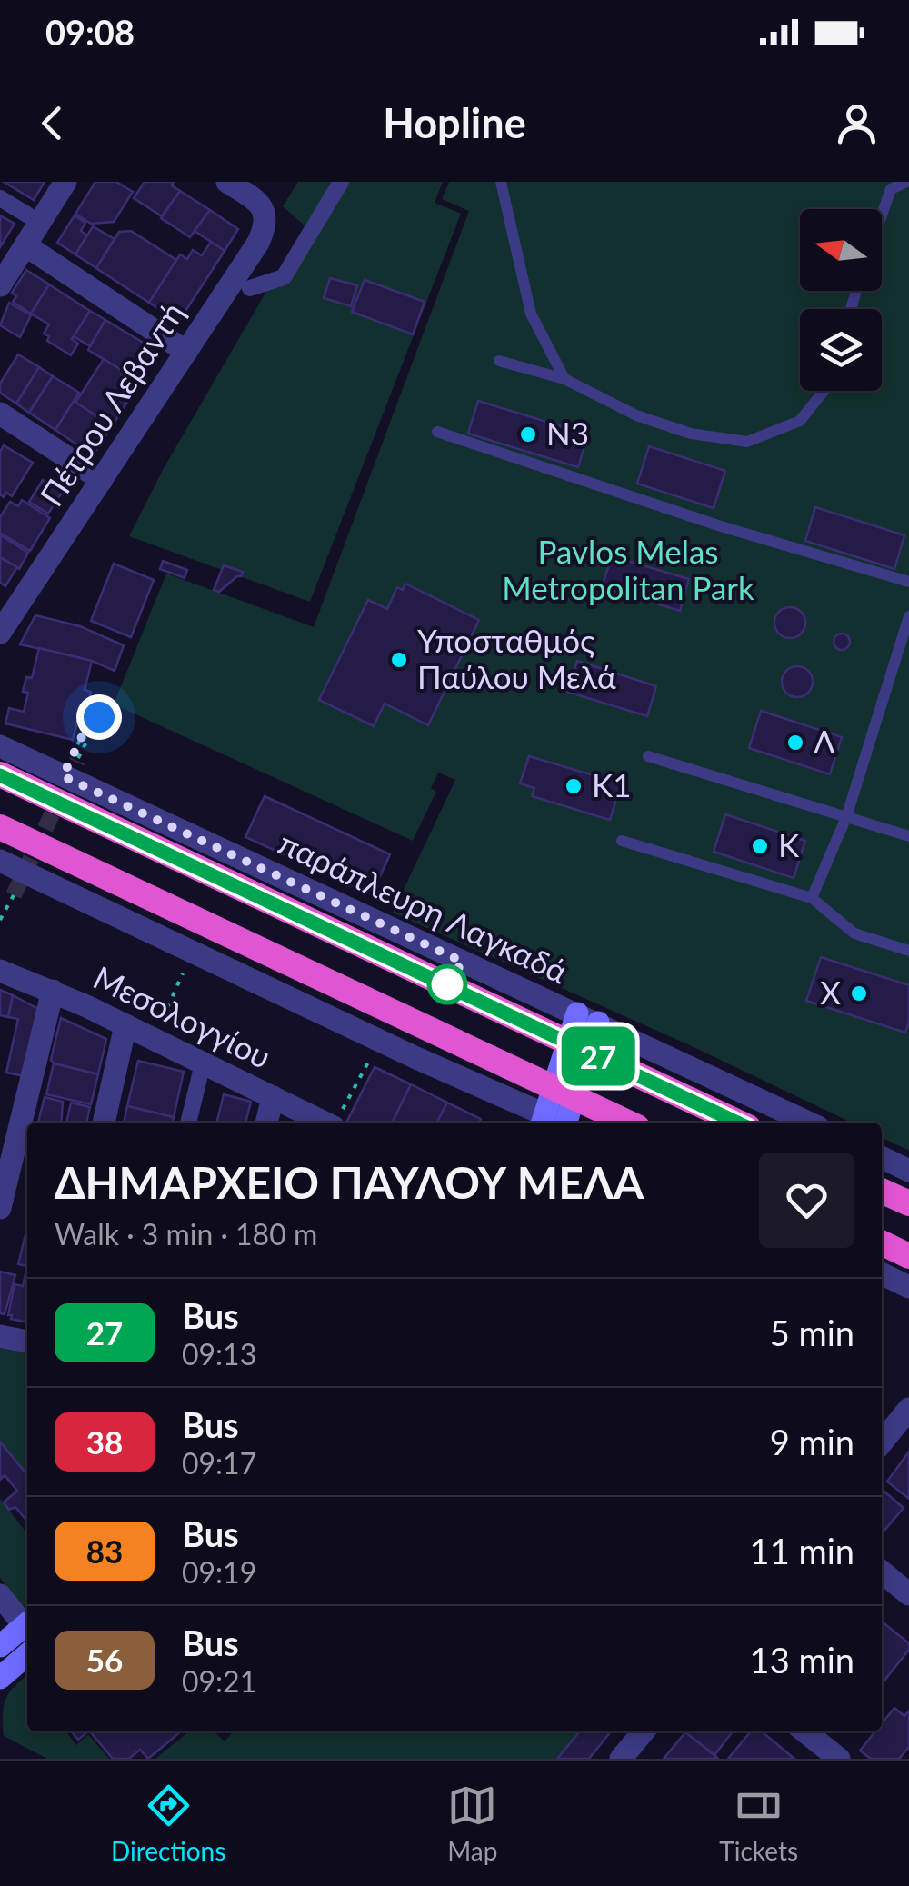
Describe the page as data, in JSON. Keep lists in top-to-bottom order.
{
  "streets": {
    "street": ["Πέτρου Λεβαντή", "παράπλευρη Λαγκαδά", "Μεσολογγίου"]
  },
  "parks": ["Pavlos Melas Metropolitan Park"],
  "places": [
    "Ν3",
    "Υποσταθμός Παύλου Μελά",
    "Λ",
    "Κ1",
    "Κ",
    "Χ"
  ],
  "lines": ["bus line 27"],
  "north": "left",
  "page": {
    "status": "09:08",
    "header": "Hopline",
    "on_map": "27",
    "heading": ["ΔΗΜΑΡΧΕΙΟ ΠΑΥΛΟΥ ΜΕΛΑ", "Walk · 3 min · 180 m"],
    "list": [
      {
        "mark": "27",
        "name": "Bus",
        "note": "09:13",
        "value": "5 min"
      },
      {
        "mark": "38",
        "name": "Bus",
        "note": "09:17",
        "value": "9 min"
      },
      {
        "mark": "83",
        "name": "Bus",
        "note": "09:19",
        "value": "11 min"
      },
      {
        "mark": "56",
        "name": "Bus",
        "note": "09:21",
        "value": "13 min"
      }
    ],
    "tabs": ["Directions", "Map", "Tickets"]
  }
}
